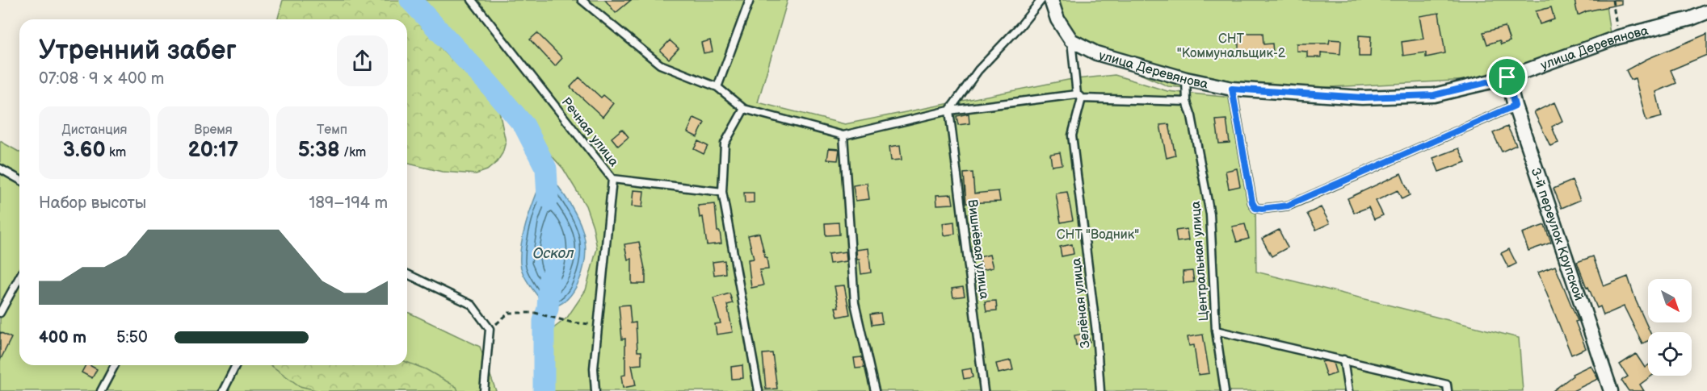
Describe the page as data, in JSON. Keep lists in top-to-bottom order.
{
  "streets": {
    "street": ["улица Деревянова", "3-й переулок Крупской"],
    "lane": [
      "Речная улица",
      "Вишнёвая улица",
      "Центральная улица",
      "Зелёная улица"
    ]
  },
  "crossings": [
    ["улица Деревянова", "3-й переулок Крупской"],
    ["улица Деревянова", "Центральная улица"]
  ],
  "water": ["Оскол"],
  "parks": ["СНТ \"Коммунальщик-2", "СНТ \"Водник\""],
  "north": "bottom right",
  "page": {
    "heading": ["Утренний забег", "07:08 · 9 × 400 m"],
    "stats": [
      ["Дистанция", "3.60 km"],
      ["Время", "20:17"],
      ["Темп", "5:38 /km"]
    ],
    "chart": ["Набор высоты", "189–194 m"],
    "list": [
      {
        "name": "400 m",
        "note": "5:50"
      }
    ]
  }
}
